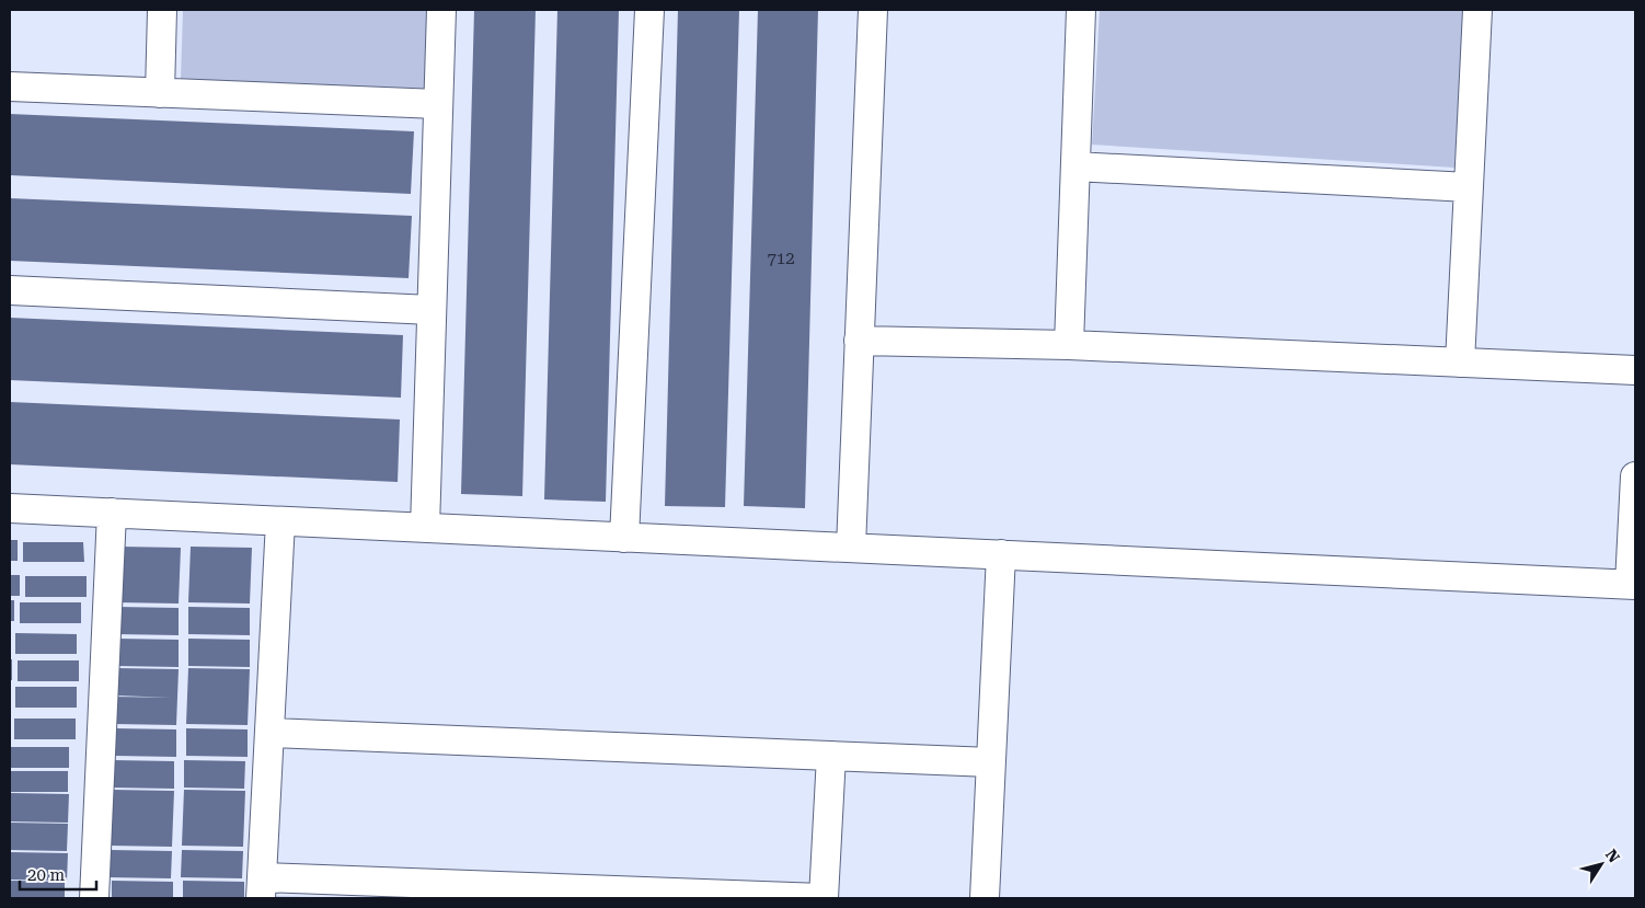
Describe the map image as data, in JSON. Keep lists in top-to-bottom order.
{
  "house_numbers": ["712"],
  "scale_bar": "20 m",
  "north": "top right"
}
